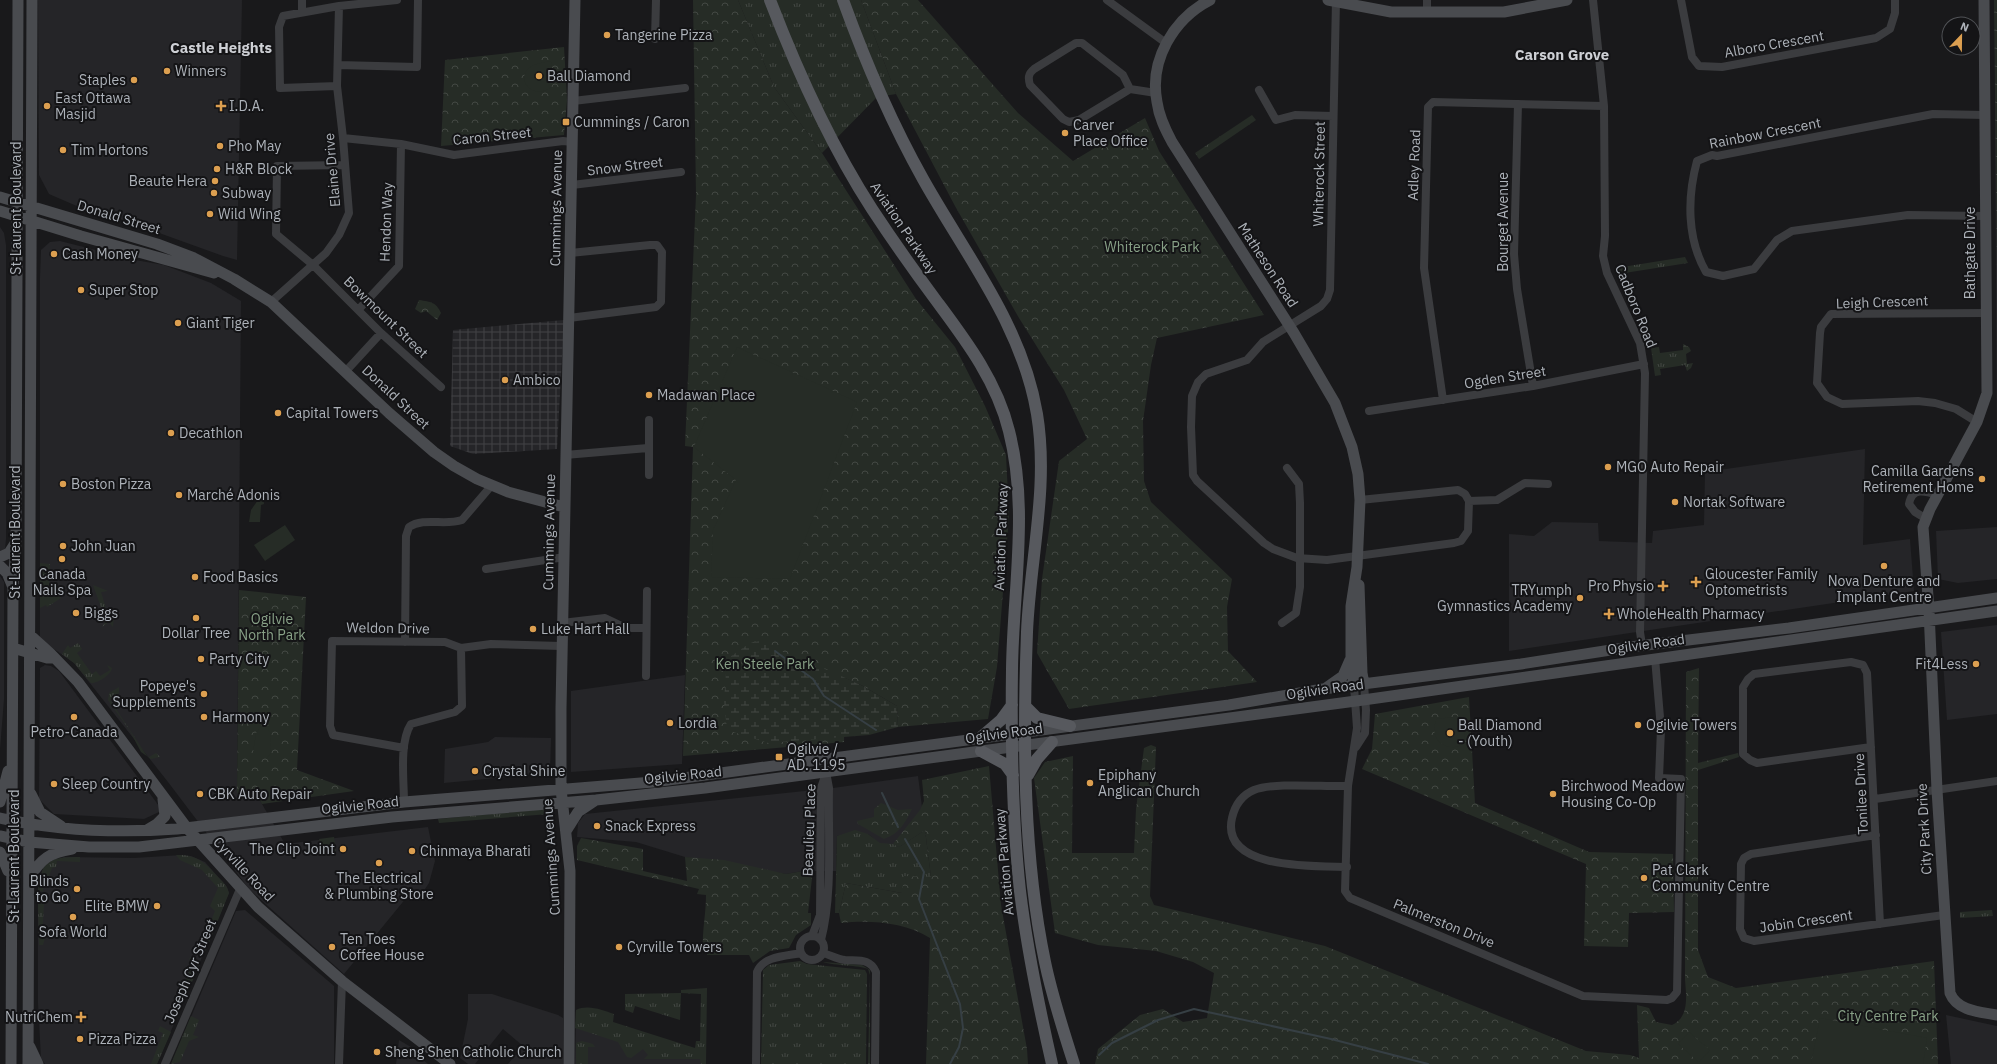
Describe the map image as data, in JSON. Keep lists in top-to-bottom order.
{
  "streets": {
    "main road": [
      "St-Laurent Boulevard",
      "Cummings Avenue",
      "Donald Street",
      "Aviation Parkway",
      "Bathgate Drive",
      "Matheson Road",
      "Ogilvie Road",
      "City Park Drive",
      "Cyrville Road"
    ],
    "street": [
      "Alboro Crescent",
      "Rainbow Crescent",
      "Caron Street",
      "Adley Road",
      "Snow Street",
      "Elaine Drive",
      "Whiterock Street",
      "Hendon Way",
      "Bourget Avenue",
      "Leigh Crescent",
      "Cadboro Road",
      "Bowmount Street",
      "Ogden Street",
      "Weldon Drive",
      "Tonilee Drive",
      "Beaulieu Place",
      "Jobin Crescent",
      "Palmerston Drive",
      "Joseph Cyr Street"
    ]
  },
  "crossings": [
    ["Rainbow Crescent", "Bathgate Drive"],
    ["Caron Street", "Elaine Drive"],
    ["Caron Street", "Cummings Avenue"],
    ["Caron Street", "Hendon Way"],
    ["Adley Road", "Bourget Avenue"],
    ["Adley Road", "Cadboro Road"],
    ["Adley Road", "Ogden Street"],
    ["Snow Street", "Cummings Avenue"],
    ["Elaine Drive", "Donald Street"],
    ["Elaine Drive", "Bowmount Street"],
    ["Whiterock Street", "Matheson Road"],
    ["St-Laurent Boulevard", "Donald Street"],
    ["St-Laurent Boulevard", "Ogilvie Road"],
    ["St-Laurent Boulevard", "Cyrville Road"],
    ["Cummings Avenue", "Donald Street"],
    ["Cummings Avenue", "Weldon Drive"],
    ["Cummings Avenue", "Ogilvie Road"],
    ["Hendon Way", "Bowmount Street"],
    ["Bourget Avenue", "Ogden Street"],
    ["Aviation Parkway", "Ogilvie Road"],
    ["Bathgate Drive", "Leigh Crescent"],
    ["Bathgate Drive", "Ogilvie Road"],
    ["Bathgate Drive", "City Park Drive"],
    ["Matheson Road", "Ogilvie Road"],
    ["Matheson Road", "Palmerston Drive"],
    ["Cadboro Road", "Ogden Street"],
    ["Cadboro Road", "Ogilvie Road"],
    ["Ogilvie Road", "City Park Drive"],
    ["Ogilvie Road", "Beaulieu Place"],
    ["Ogilvie Road", "Cyrville Road"],
    ["Ogilvie Road", "Palmerston Drive"],
    ["Tonilee Drive", "Jobin Crescent"],
    ["City Park Drive", "Jobin Crescent"],
    ["Cyrville Road", "Joseph Cyr Street"]
  ],
  "districts": ["Castle Heights", "Carson Grove"],
  "parks": [
    "Whiterock Park",
    "Ogilvie North Park",
    "Ken Steele Park",
    "City Centre Park"
  ],
  "places": {
    "other": [
      "Tangerine Pizza",
      "Winners",
      "Ball Diamond",
      "Staples",
      "East Ottawa Masjid",
      "Carver Place Office",
      "Pho May",
      "Tim Hortons",
      "H&R Block",
      "Beaute Hera",
      "Subway",
      "Wild Wing",
      "Cash Money",
      "Super Stop",
      "Giant Tiger",
      "Ambico",
      "Madawan Place",
      "Capital Towers",
      "Decathlon",
      "MGO Auto Repair",
      "Camilla Gardens Retirement Home",
      "Boston Pizza",
      "Marché Adonis",
      "Nortak Software",
      "John Juan",
      "Canada Nails Spa",
      "Nova Denture and Implant Centre",
      "Food Basics",
      "TRYumph Gymnastics Academy",
      "Biggs",
      "Dollar Tree",
      "Luke Hart Hall",
      "Party City",
      "Fit4Less",
      "Popeye's Supplements",
      "Petro-Canada",
      "Harmony",
      "Lordia",
      "Ogilvie Towers",
      "Ball Diamond - (Youth)",
      "Crystal Shine",
      "Epiphany Anglican Church",
      "Sleep Country",
      "CBK Auto Repair",
      "Birchwood Meadow Housing Co-Op",
      "Snack Express",
      "The Clip Joint",
      "Chinmaya Bharati",
      "The Electrical & Plumbing Store",
      "Pat Clark Community Centre",
      "Blinds to Go",
      "Elite BMW",
      "Sofa World",
      "Ten Toes Coffee House",
      "Cyrville Towers",
      "Pizza Pizza",
      "Sheng Shen Catholic Church"
    ],
    "health": [
      "I.D.A.",
      "Gloucester Family Optometrists",
      "Pro Physio",
      "WholeHealth Pharmacy",
      "NutriChem"
    ],
    "transit": ["Cummings / Caron", "Ogilvie / AD. 1195"]
  },
  "north": "top"
}
